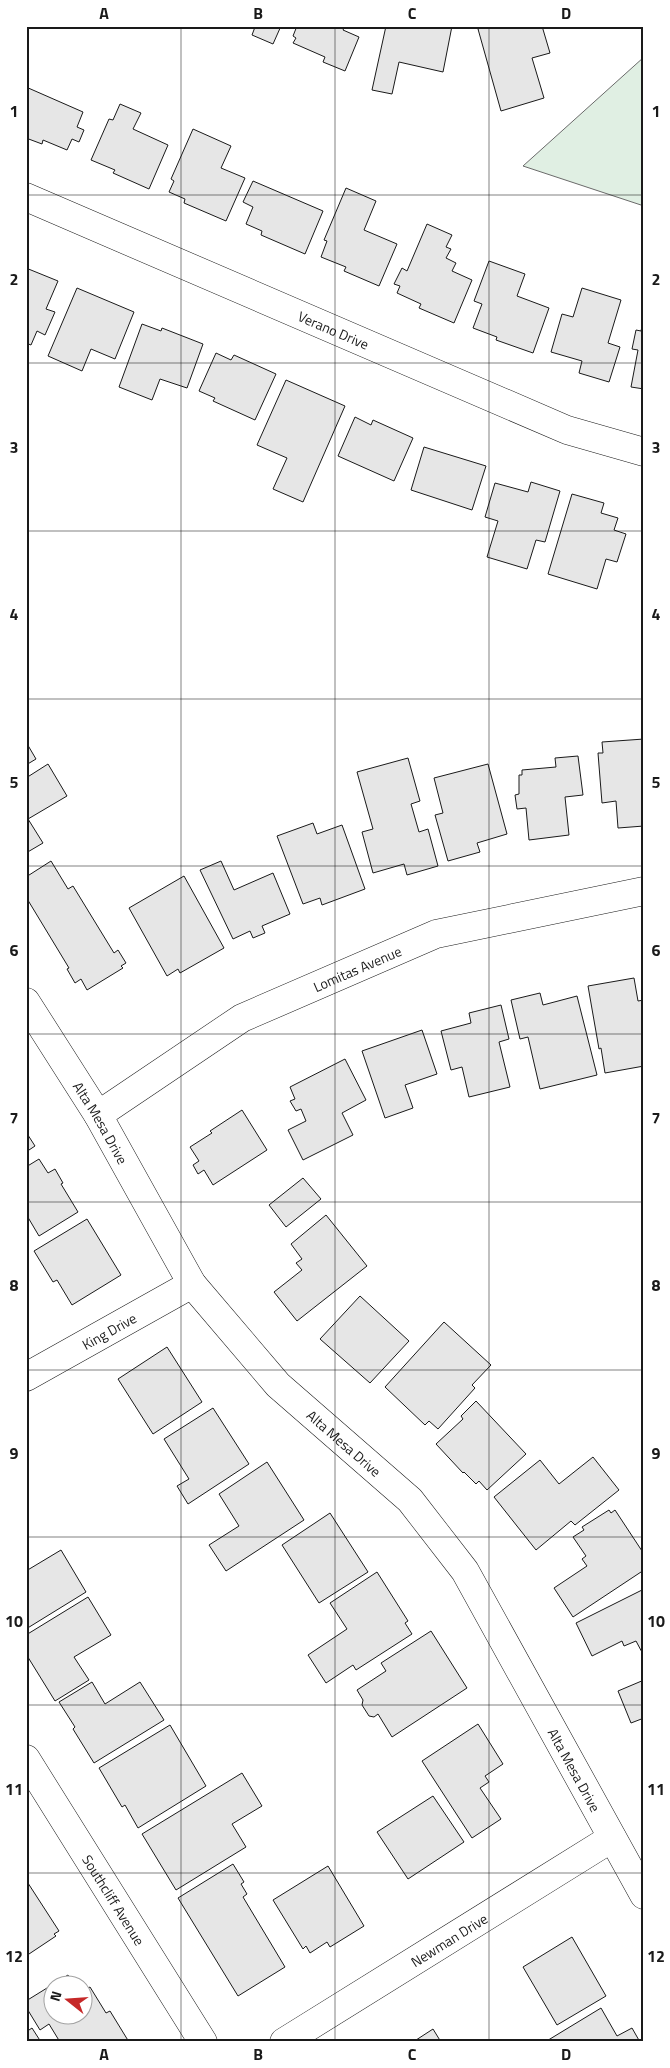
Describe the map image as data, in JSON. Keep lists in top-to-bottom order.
{
  "streets": {
    "street": [
      "Verano Drive",
      "Lomitas Avenue",
      "Alta Mesa Drive",
      "King Drive",
      "Southcliff Avenue",
      "Newman Drive"
    ]
  },
  "crossings": [
    ["Lomitas Avenue", "Alta Mesa Drive"],
    ["Alta Mesa Drive", "King Drive"],
    ["Alta Mesa Drive", "Newman Drive"]
  ],
  "north": "left",
  "grid": {
    "columns": [
      "A",
      "B",
      "C",
      "D"
    ],
    "rows": [
      "1",
      "2",
      "3",
      "4",
      "5",
      "6",
      "7",
      "8",
      "9",
      "10",
      "11",
      "12"
    ]
  }
}
